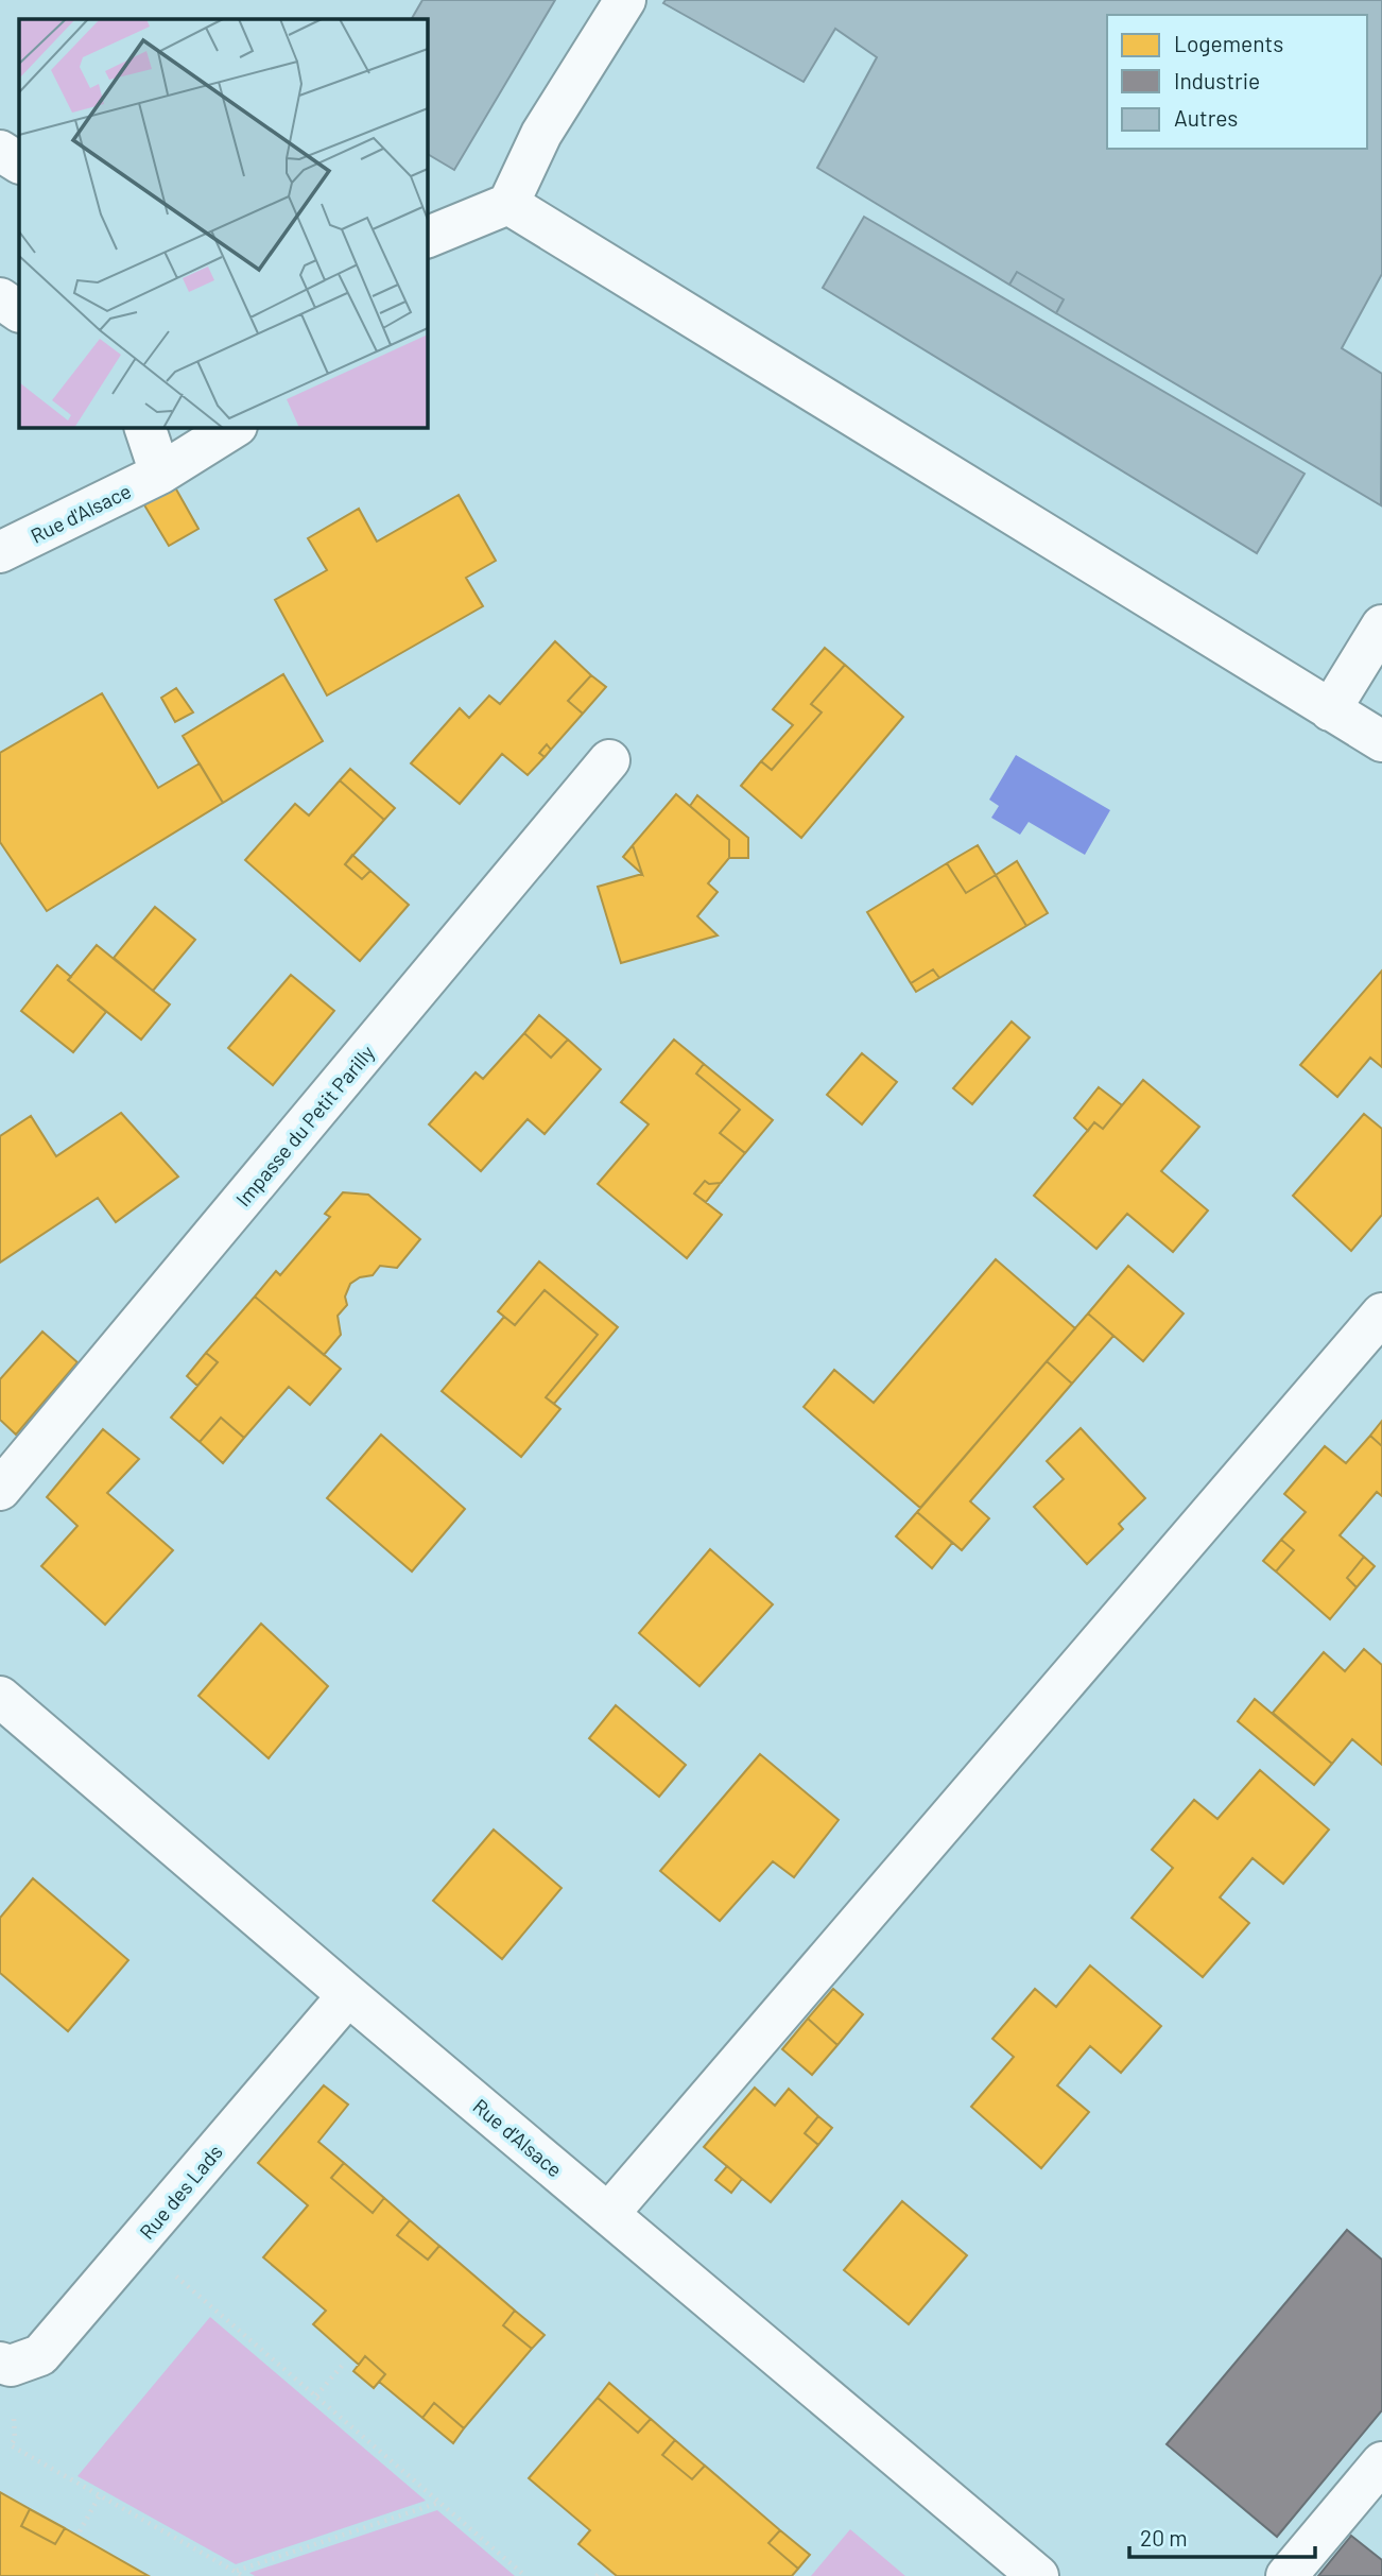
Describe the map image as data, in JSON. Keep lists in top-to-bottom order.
{
  "streets": {
    "street": ["Rue d'Alsace", "Impasse du Petit Parilly", "Rue des Lads"]
  },
  "crossings": [
    ["Rue d'Alsace", "Rue des Lads"]
  ],
  "legend": ["Logements", "Industrie", "Autres"],
  "scale_bar": "20 m"
}
